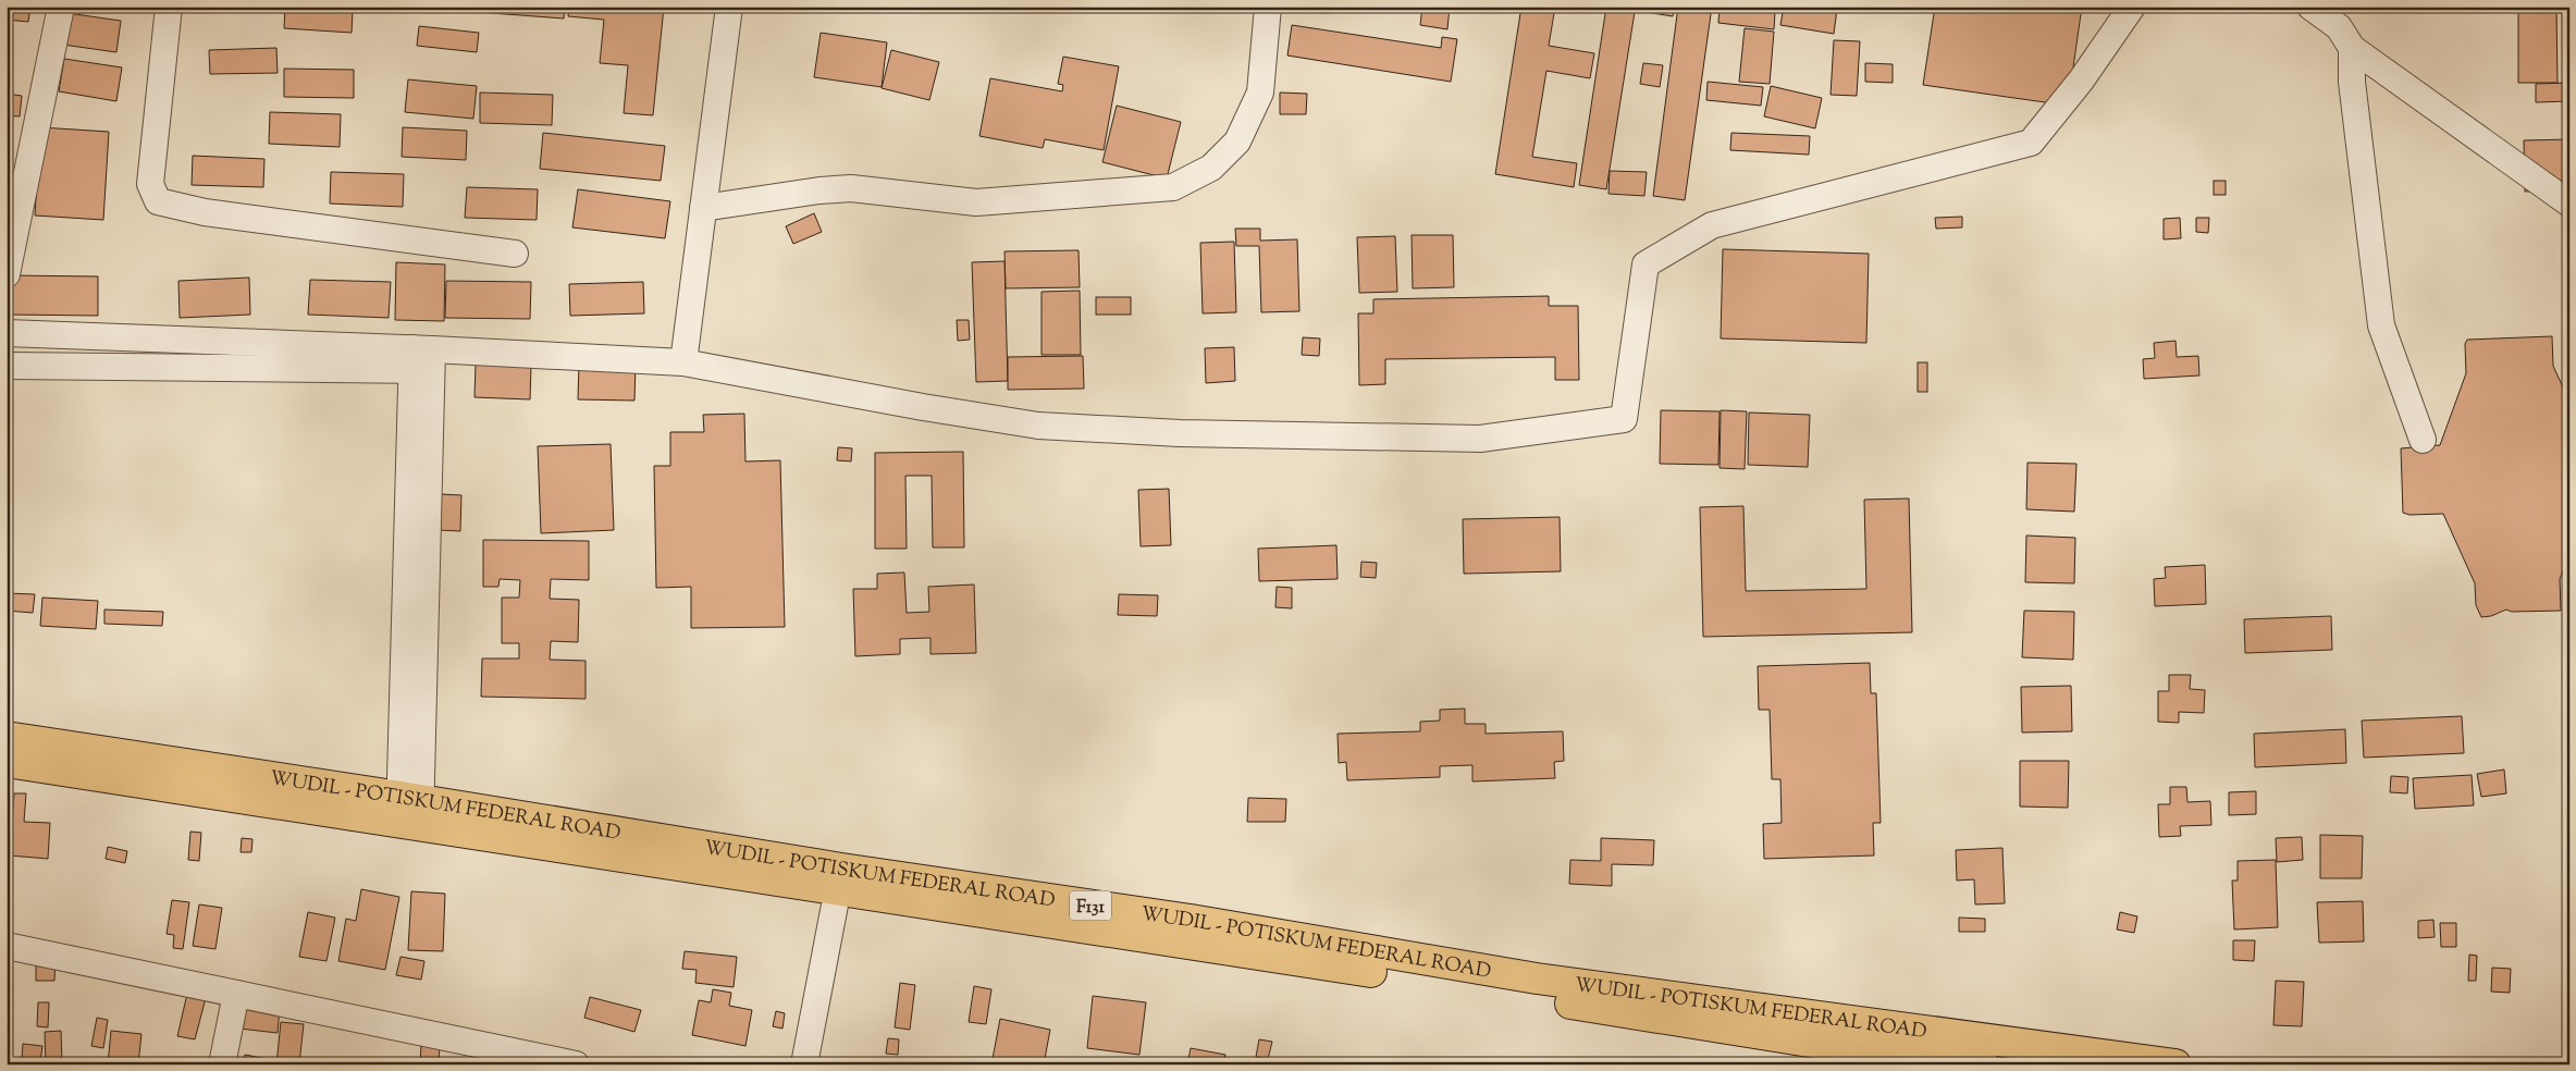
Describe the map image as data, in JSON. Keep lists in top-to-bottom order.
{
  "streets": {
    "main road": ["WUDIL - POTISKUM FEDERAL ROAD", "F131"]
  }
}
